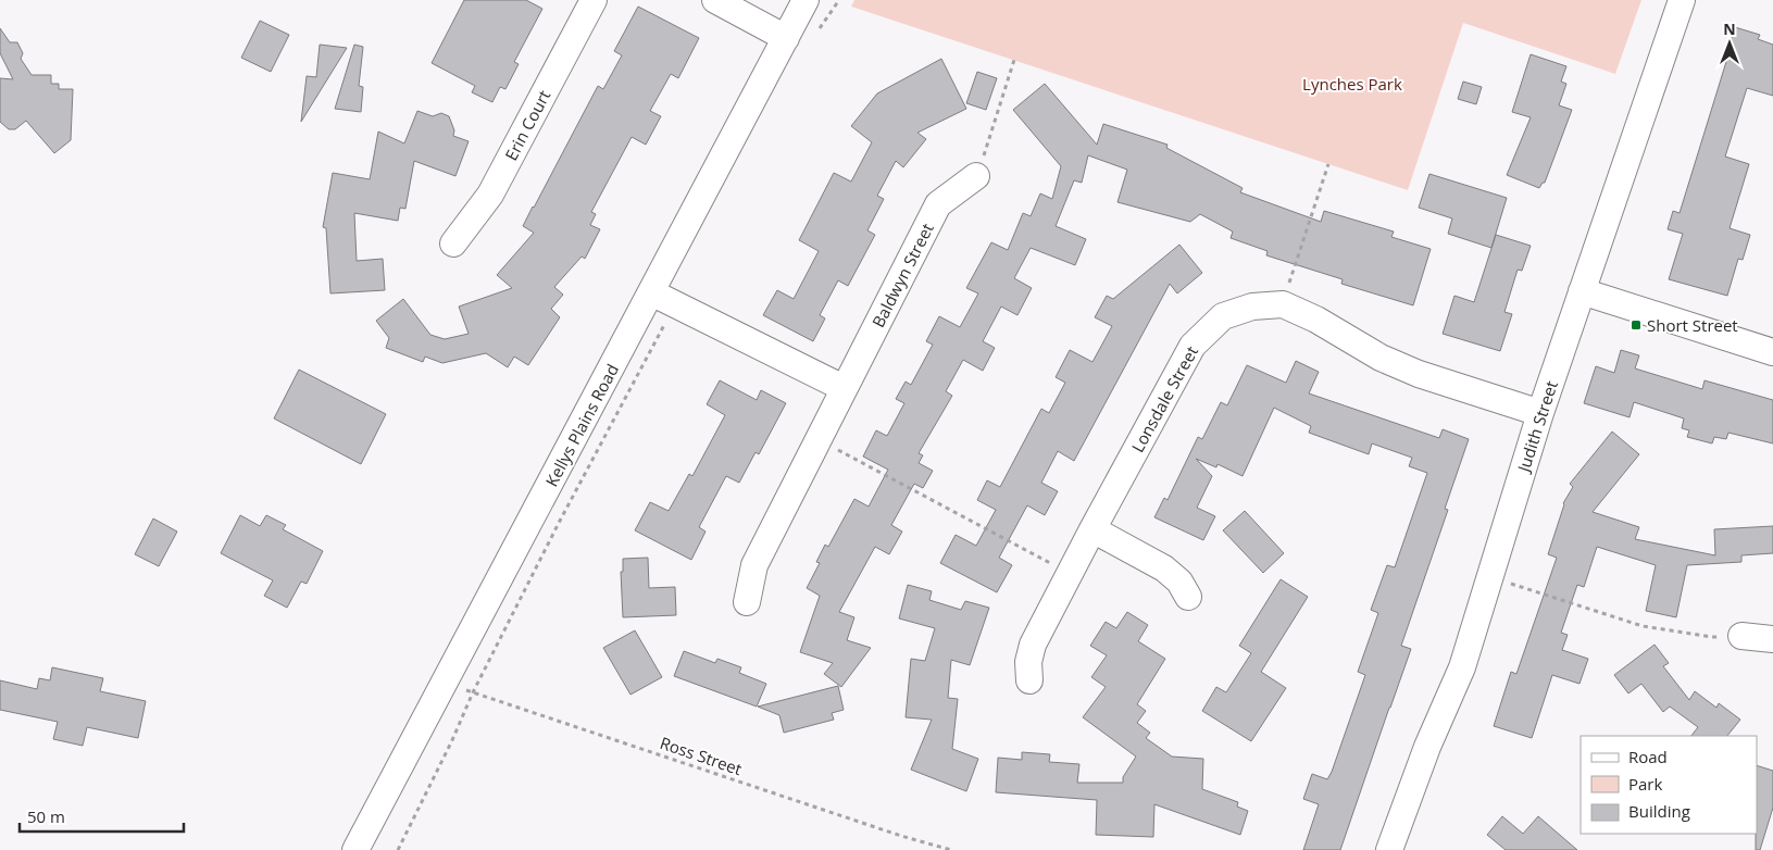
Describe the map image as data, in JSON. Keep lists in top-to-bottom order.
{
  "streets": {
    "street": [
      "Erin Court",
      "Baldwyn Street",
      "Lonsdale Street",
      "Kellys Plains Road",
      "Judith Street"
    ],
    "path": ["Ross Street"]
  },
  "crossings": [
    ["Lonsdale Street", "Judith Street"],
    ["Kellys Plains Road", "Ross Street"]
  ],
  "parks": ["Lynches Park"],
  "places": {
    "transit": ["Short Street"]
  },
  "legend": ["Road", "Park", "Building"],
  "scale_bar": "50 m",
  "north": "top"
}
